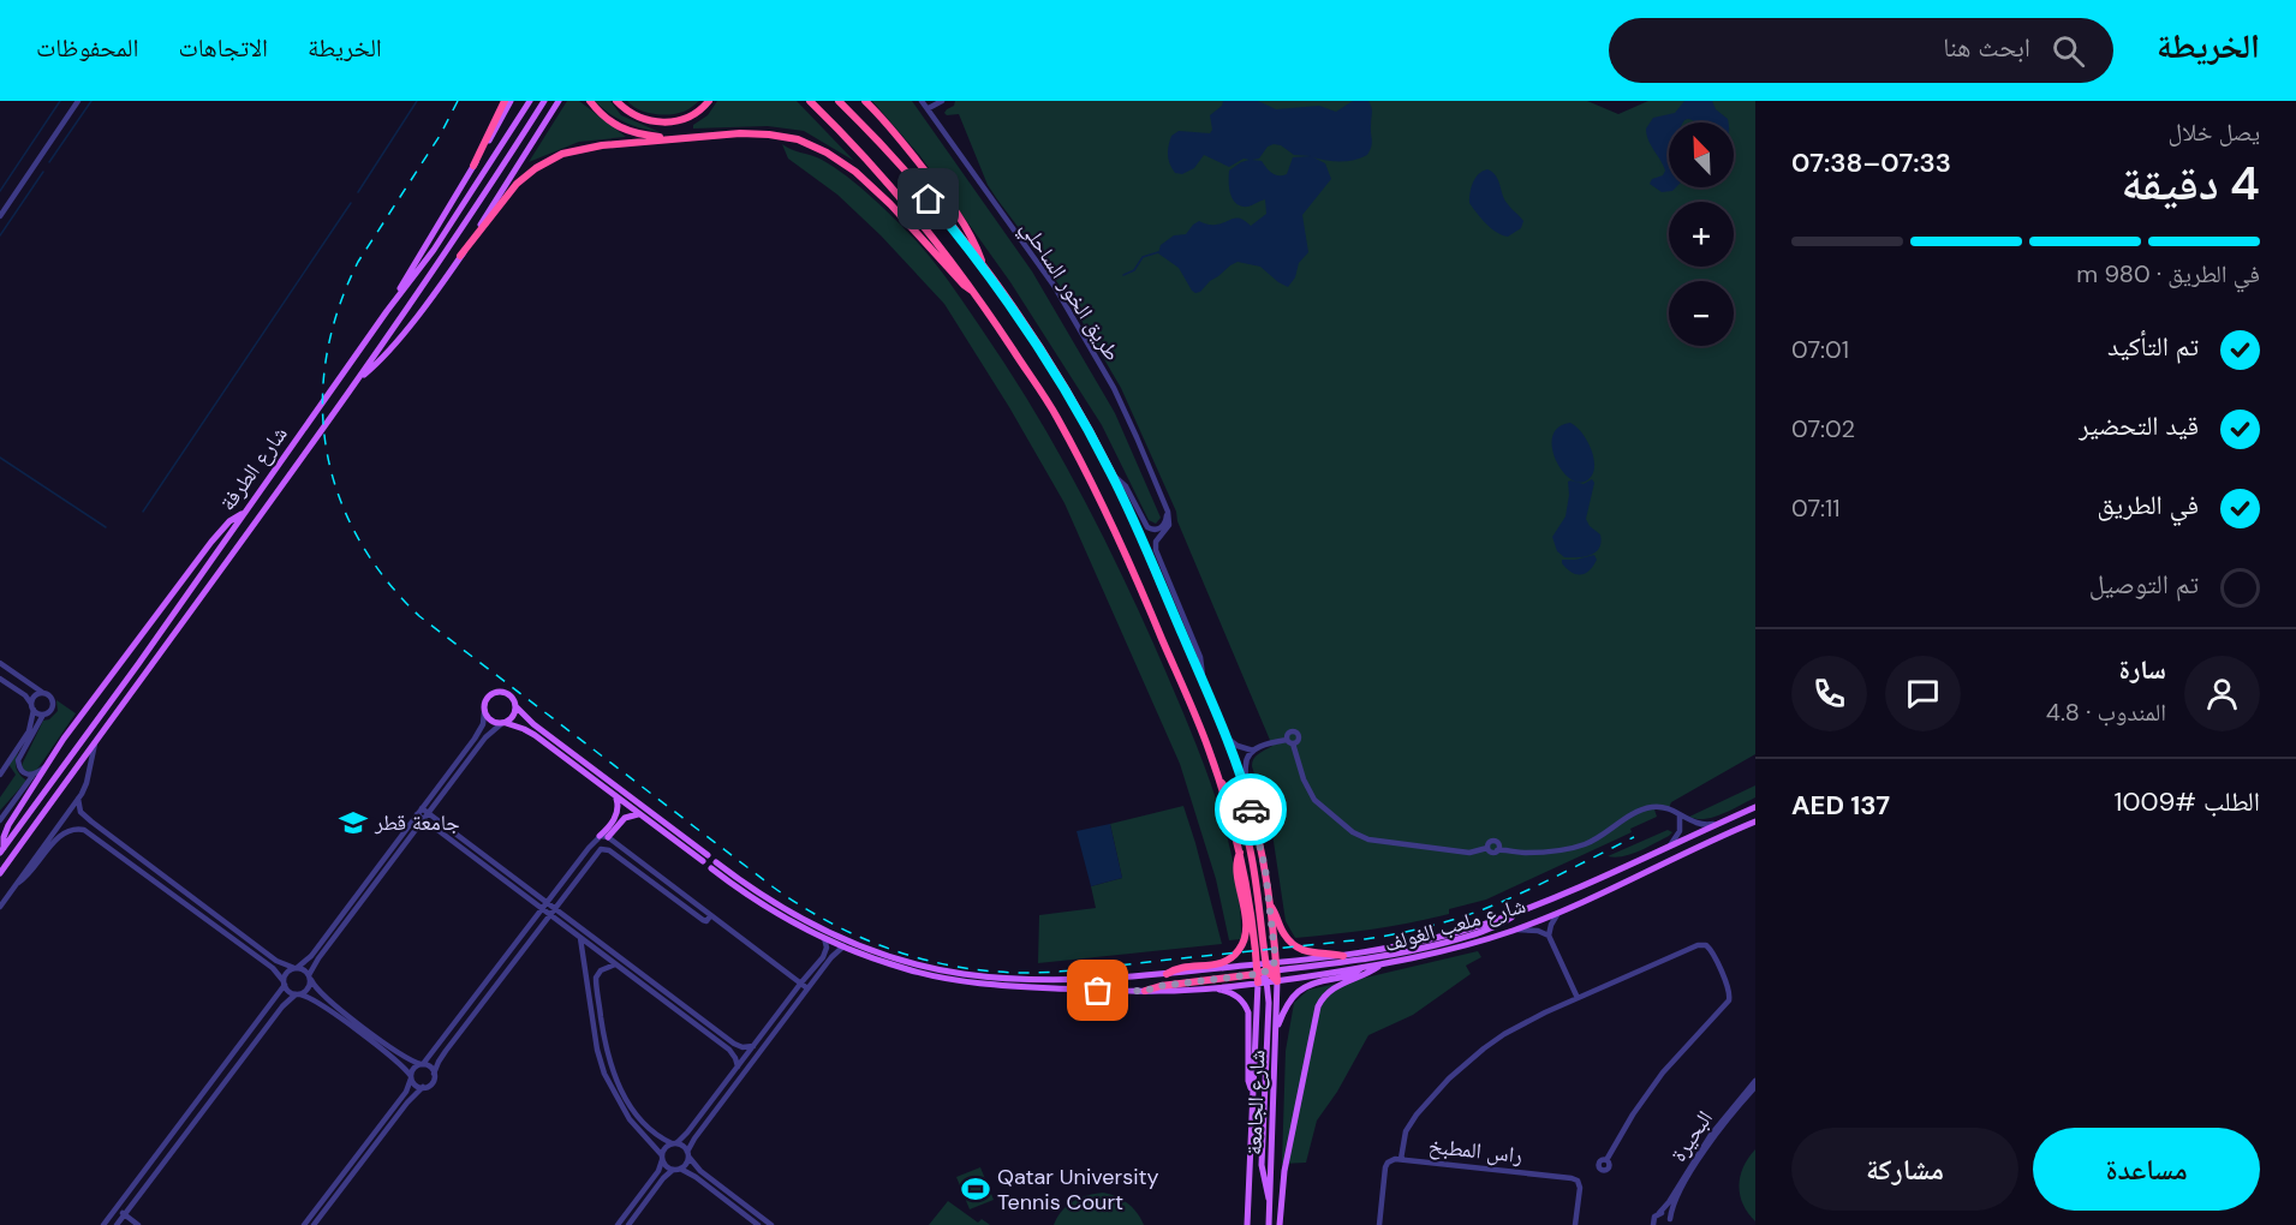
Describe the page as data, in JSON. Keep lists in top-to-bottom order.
{
  "streets": {
    "main road": ["شارع الطرفة", "شارع ملعب الغولف", "شارع الجامعة"],
    "street": ["طريق الخور الساحلي", "البحيرة", "راس المطبخ"]
  },
  "crossings": [
    ["شارع ملعب الغولف", "شارع الجامعة"]
  ],
  "places": {
    "school or university": ["جامعة قطر"],
    "sports": ["Qatar University Tennis Court"]
  },
  "north": "top left",
  "page": {
    "header": "الخريطة",
    "search": "ابحث هنا",
    "nav": ["الخريطة", "الاتجاهات", "المحفوظات"],
    "heading": ["4 دقيقة", "يصل خلال", "07:33–07:38"],
    "panel": [
      "سارة",
      "المندوب · 4.8",
      "الطلب #1009",
      "AED 137"
    ],
    "map_buttons": ["+", "−"],
    "bar": "في الطريق · 980 m",
    "list": [
      ["تم التأكيد", "07:01"],
      ["قيد التحضير", "07:02"],
      ["في الطريق", "07:11"],
      "تم التوصيل"
    ],
    "buttons": ["مساعدة", "مشاركة"]
  }
}
